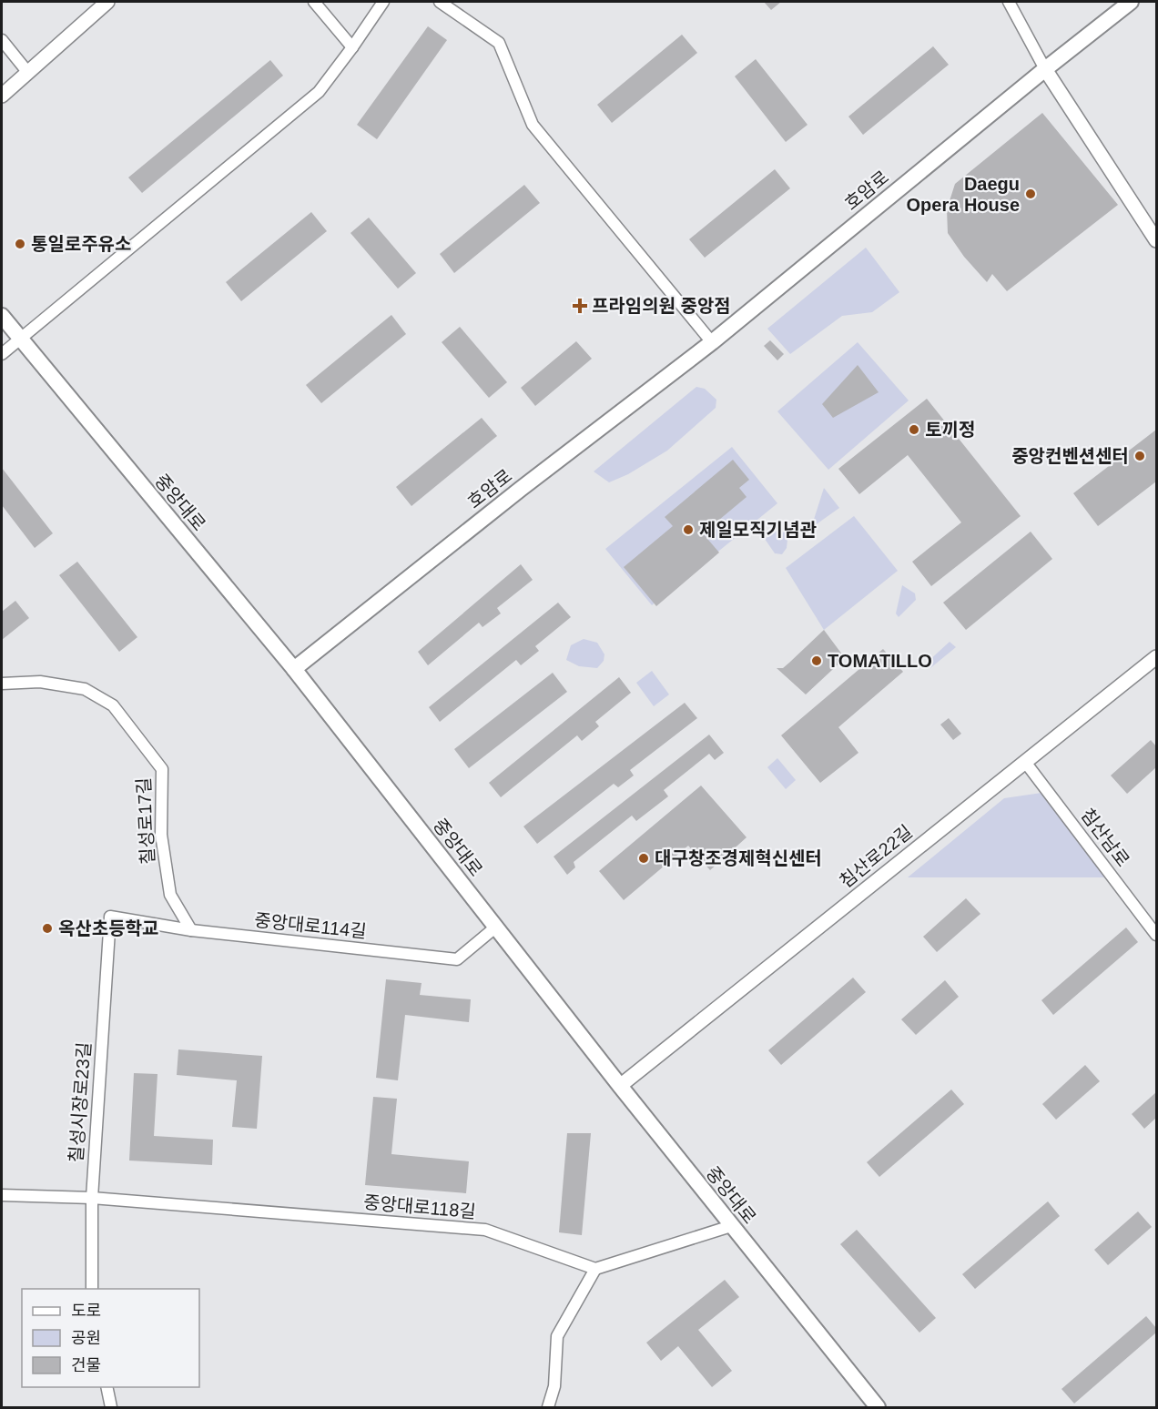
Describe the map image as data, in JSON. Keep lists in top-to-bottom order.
{
  "streets": {
    "main road": ["호암로", "중앙대로"],
    "street": [
      "칠성로17길",
      "침산남로",
      "침산로22길",
      "중앙대로114길",
      "칠성시장로23길",
      "중앙대로118길"
    ]
  },
  "crossings": [
    ["호암로", "중앙대로"],
    ["중앙대로", "침산로22길"],
    ["중앙대로", "중앙대로114길"],
    ["칠성로17길", "중앙대로114길"],
    ["침산남로", "침산로22길"],
    ["중앙대로114길", "칠성시장로23길"],
    ["칠성시장로23길", "중앙대로118길"]
  ],
  "places": {
    "other": [
      "Daegu Opera House",
      "통일로주유소",
      "토끼정",
      "중앙컨벤션센터",
      "제일모직기념관",
      "TOMATILLO",
      "대구창조경제혁신센터",
      "옥산초등학교"
    ],
    "health": ["프라임의원 중앙점"]
  },
  "legend": ["도로", "공원", "건물"]
}
